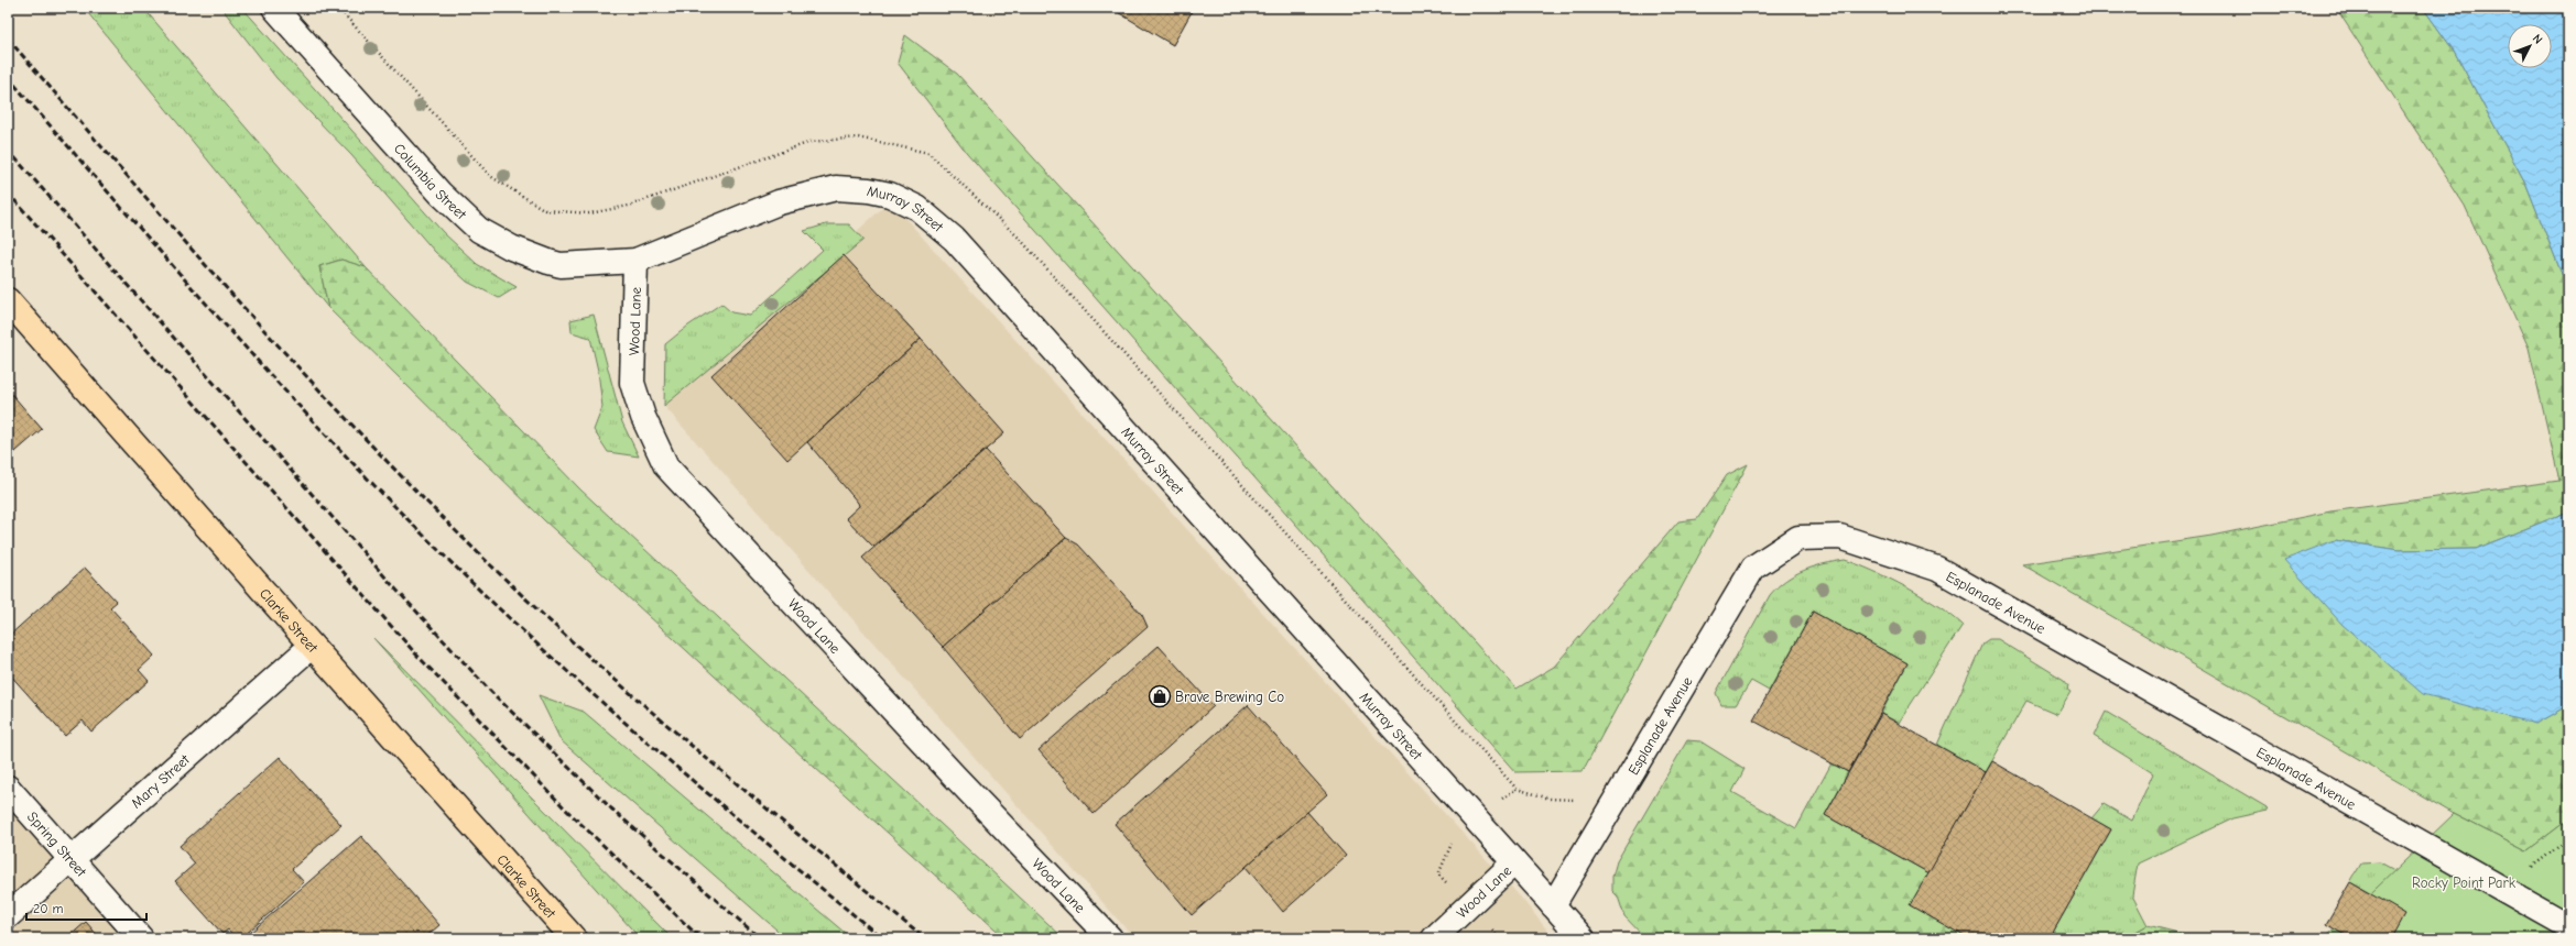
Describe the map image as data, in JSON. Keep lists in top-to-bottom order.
{
  "streets": {
    "main road": ["Clarke Street"],
    "street": [
      "Columbia Street",
      "Murray Street",
      "Wood Lane",
      "Esplanade Avenue",
      "Mary Street",
      "Spring Street"
    ]
  },
  "crossings": [
    ["Columbia Street", "Murray Street"],
    ["Columbia Street", "Wood Lane"],
    ["Murray Street", "Wood Lane"],
    ["Murray Street", "Esplanade Avenue"],
    ["Clarke Street", "Mary Street"],
    ["Mary Street", "Spring Street"]
  ],
  "parks": ["Rocky Point Park"],
  "places": {
    "shop": ["Brave Brewing Co"]
  },
  "scale_bar": "20 m",
  "north": "top right"
}
